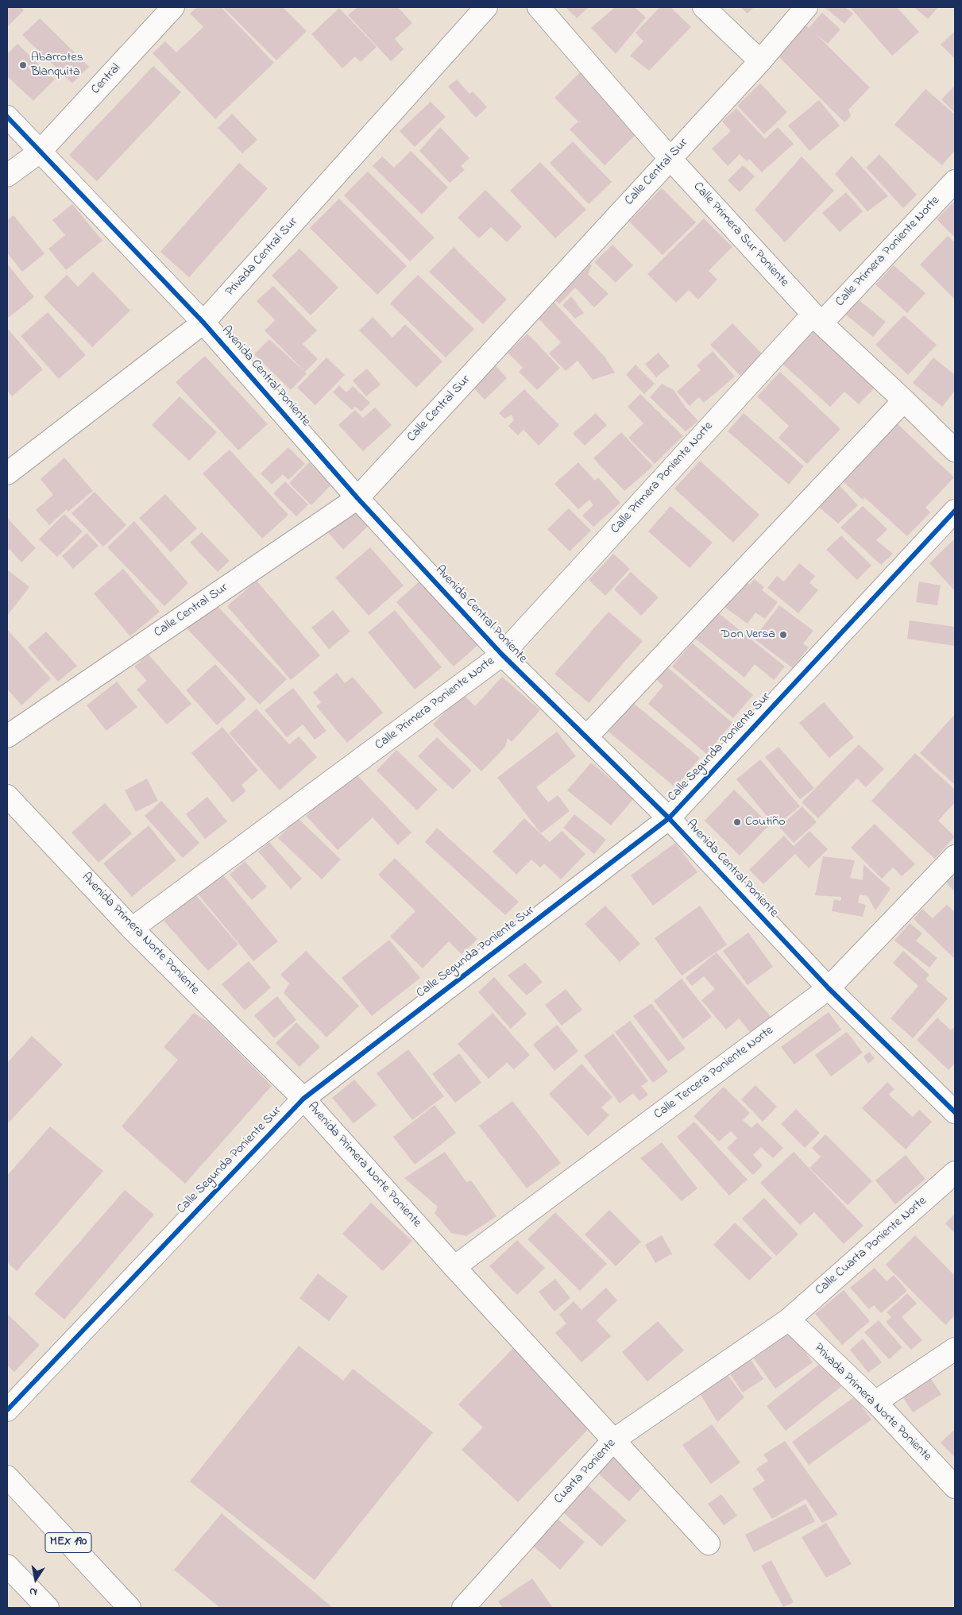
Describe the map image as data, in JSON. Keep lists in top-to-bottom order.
{
  "streets": {
    "street": [
      "Central",
      "Calle Central Sur",
      "Calle Primera Sur Poniente",
      "Calle Primera Poniente Norte",
      "Privada Central Sur",
      "Avenida Central Poniente",
      "Calle Segunda Poniente Sur",
      "Avenida Primera Norte Poniente",
      "Calle Tercera Poniente Norte",
      "Calle Cuarta Poniente Norte",
      "Privada Primera Norte Poniente",
      "Cuarta Poniente",
      "MEX 190"
    ]
  },
  "crossings": [
    ["Central", "Avenida Central Poniente"],
    ["Calle Central Sur", "Calle Primera Sur Poniente"],
    ["Calle Central Sur", "Avenida Central Poniente"],
    ["Calle Primera Sur Poniente", "Calle Primera Poniente Norte"],
    ["Calle Primera Poniente Norte", "Avenida Central Poniente"],
    ["Calle Primera Poniente Norte", "Avenida Primera Norte Poniente"],
    ["Privada Central Sur", "Avenida Central Poniente"],
    ["Avenida Central Poniente", "Calle Segunda Poniente Sur"],
    ["Avenida Central Poniente", "Calle Tercera Poniente Norte"],
    ["Calle Segunda Poniente Sur", "Avenida Primera Norte Poniente"],
    ["Avenida Primera Norte Poniente", "Calle Tercera Poniente Norte"],
    ["Avenida Primera Norte Poniente", "Cuarta Poniente"],
    ["Calle Cuarta Poniente Norte", "Privada Primera Norte Poniente"],
    ["Calle Cuarta Poniente Norte", "Cuarta Poniente"],
    ["Privada Primera Norte Poniente", "Cuarta Poniente"]
  ],
  "places": ["Abarrotes Blanquita", "Don Versa", "Coutiño"],
  "north": "bottom"
}
